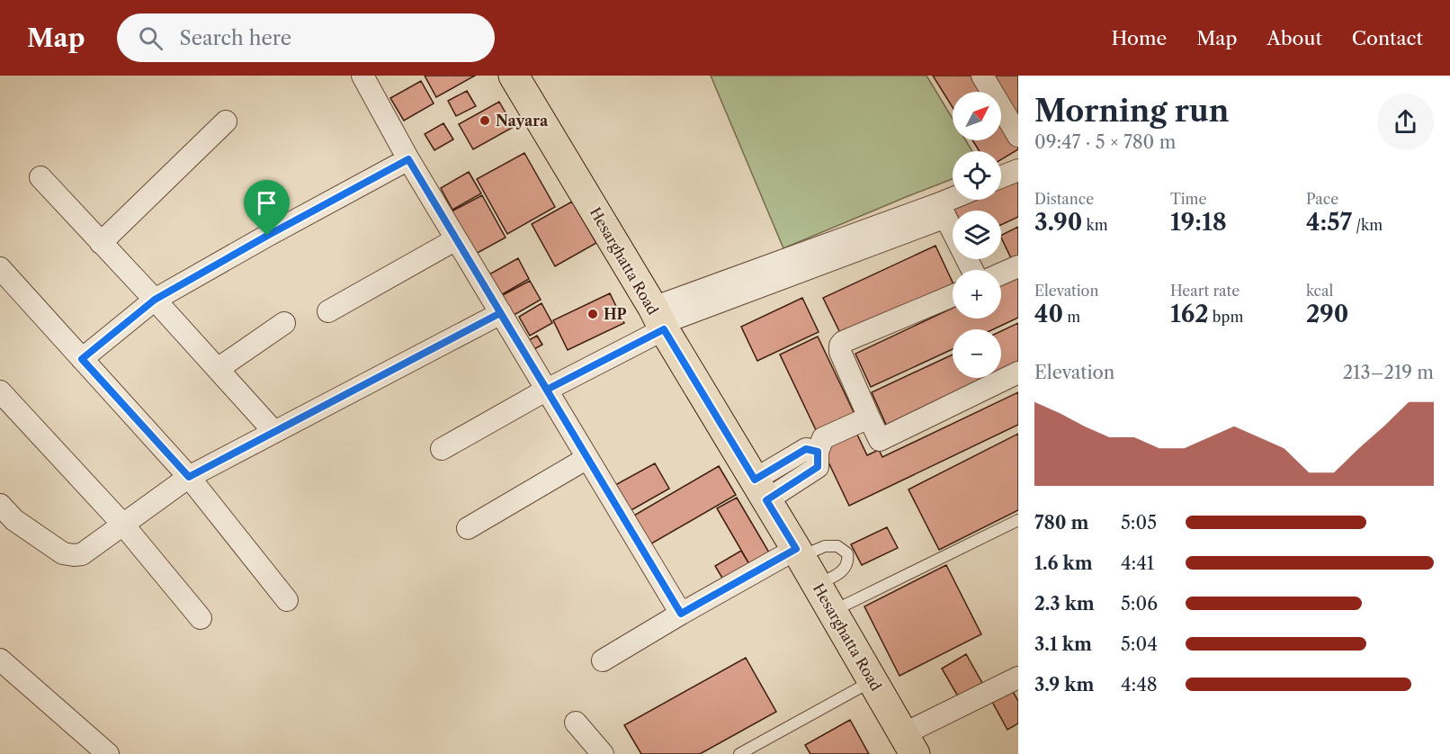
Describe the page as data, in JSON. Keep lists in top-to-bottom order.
{
  "streets": {
    "main road": ["Hesarghatta Road"]
  },
  "places": ["Nayara", "HP"],
  "north": "top right",
  "page": {
    "header": "Map",
    "search": "Search here",
    "nav": [
      "Home",
      "Map",
      "About",
      "Contact"
    ],
    "heading": ["Morning run", "09:47 · 5 × 780 m"],
    "map_buttons": ["+", "−"],
    "stats": [
      ["Distance", "3.90 km"],
      ["Time", "19:18"],
      ["Pace", "4:57 /km"],
      ["Elevation", "40 m"],
      ["Heart rate", "162 bpm"],
      ["kcal", "290"]
    ],
    "chart": ["Elevation", "213–219 m"],
    "list": [
      {
        "name": "780 m",
        "note": "5:05"
      },
      {
        "name": "1.6 km",
        "note": "4:41"
      },
      {
        "name": "2.3 km",
        "note": "5:06"
      },
      {
        "name": "3.1 km",
        "note": "5:04"
      },
      {
        "name": "3.9 km",
        "note": "4:48"
      }
    ]
  }
}
